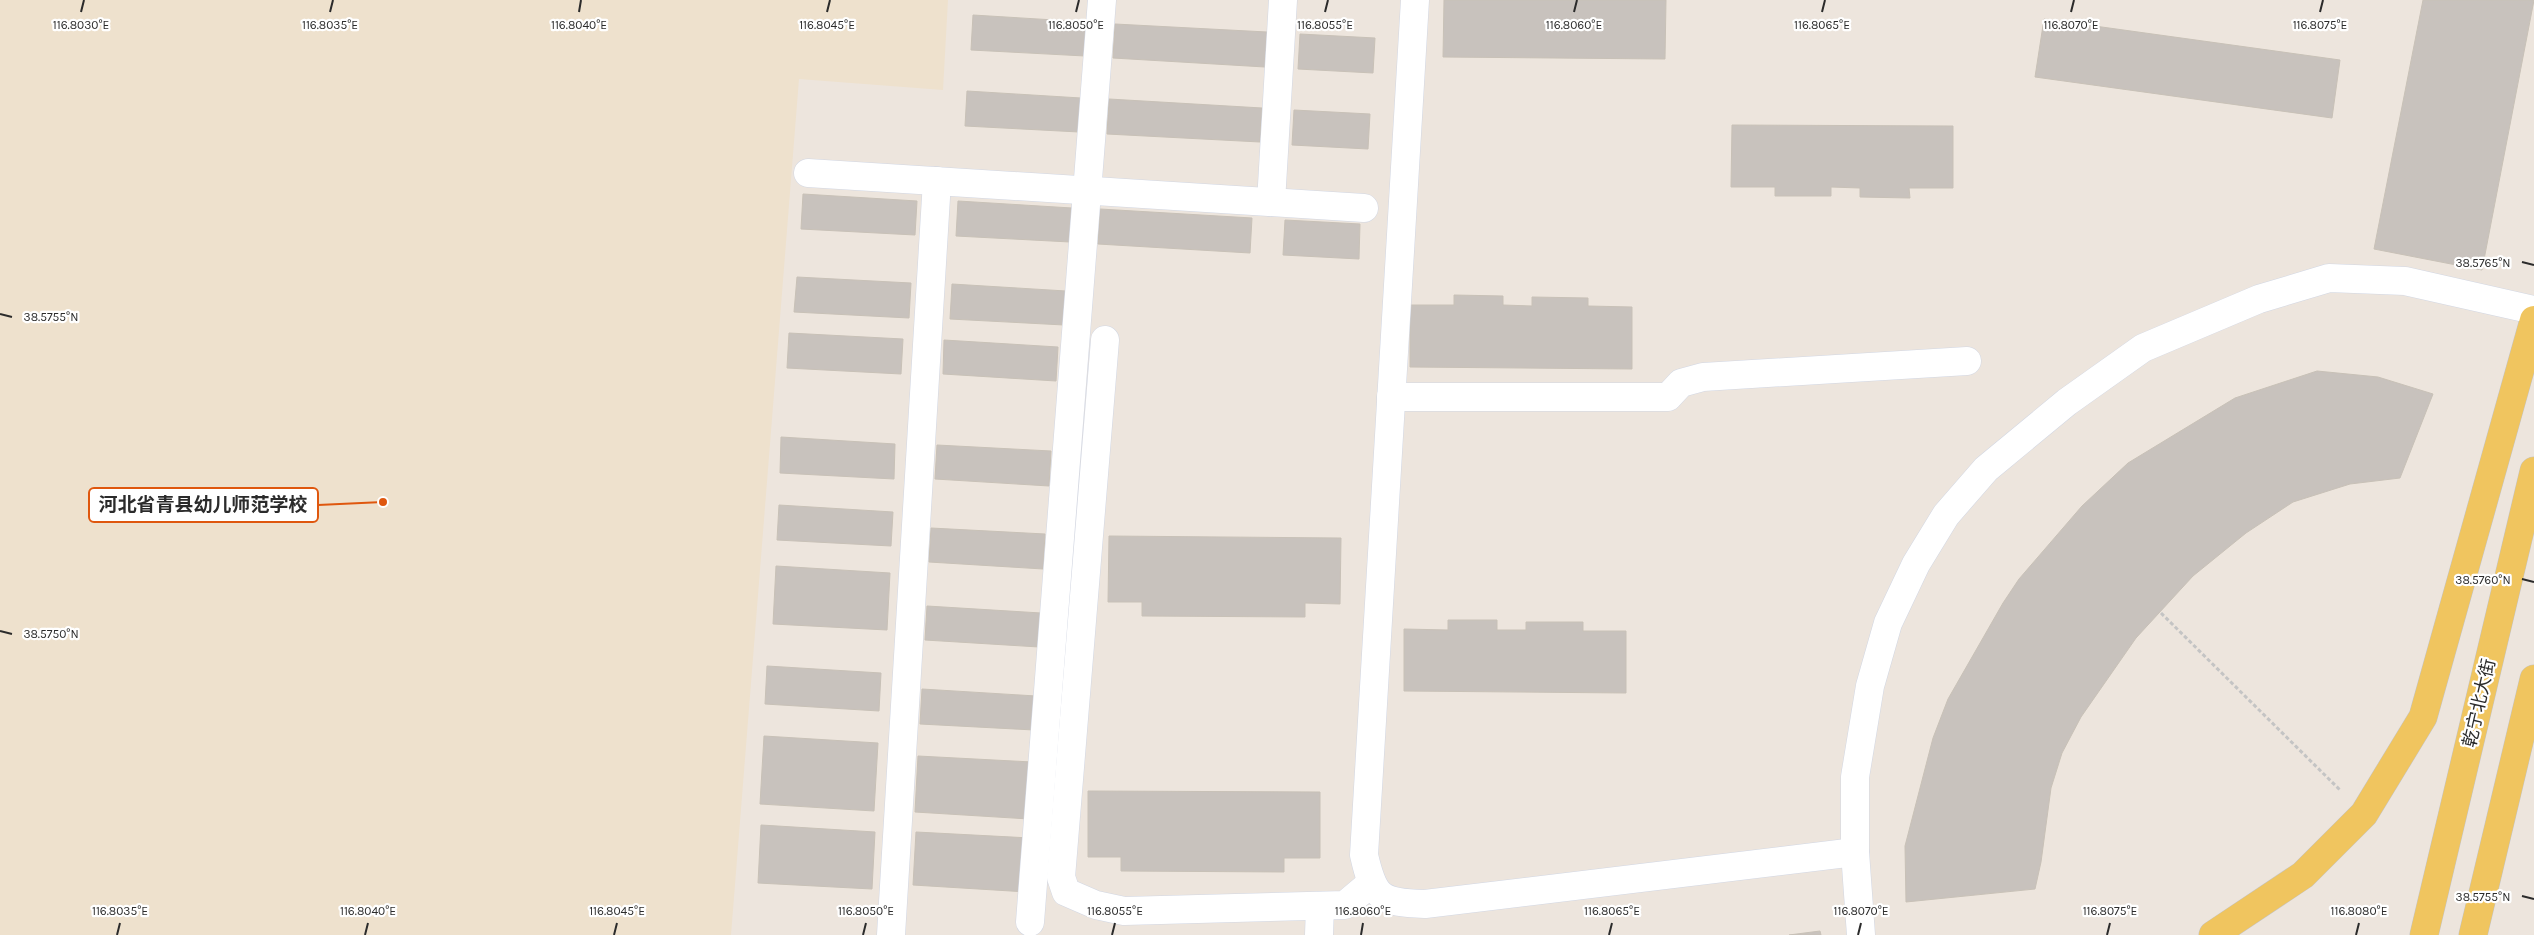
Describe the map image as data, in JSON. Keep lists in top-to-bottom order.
{
  "streets": {
    "main road": ["乾宁北大街"]
  },
  "places": ["河北省青县幼儿师范学校"],
  "coordinates": [
    "116.8035°E",
    "116.8040°E",
    "116.8045°E",
    "116.8050°E",
    "116.8055°E",
    "116.8060°E",
    "116.8065°E",
    "116.8070°E",
    "116.8075°E",
    "116.8030°E",
    "38.5765°N",
    "38.5755°N",
    "38.5760°N",
    "38.5750°N",
    "116.8080°E"
  ]
}
